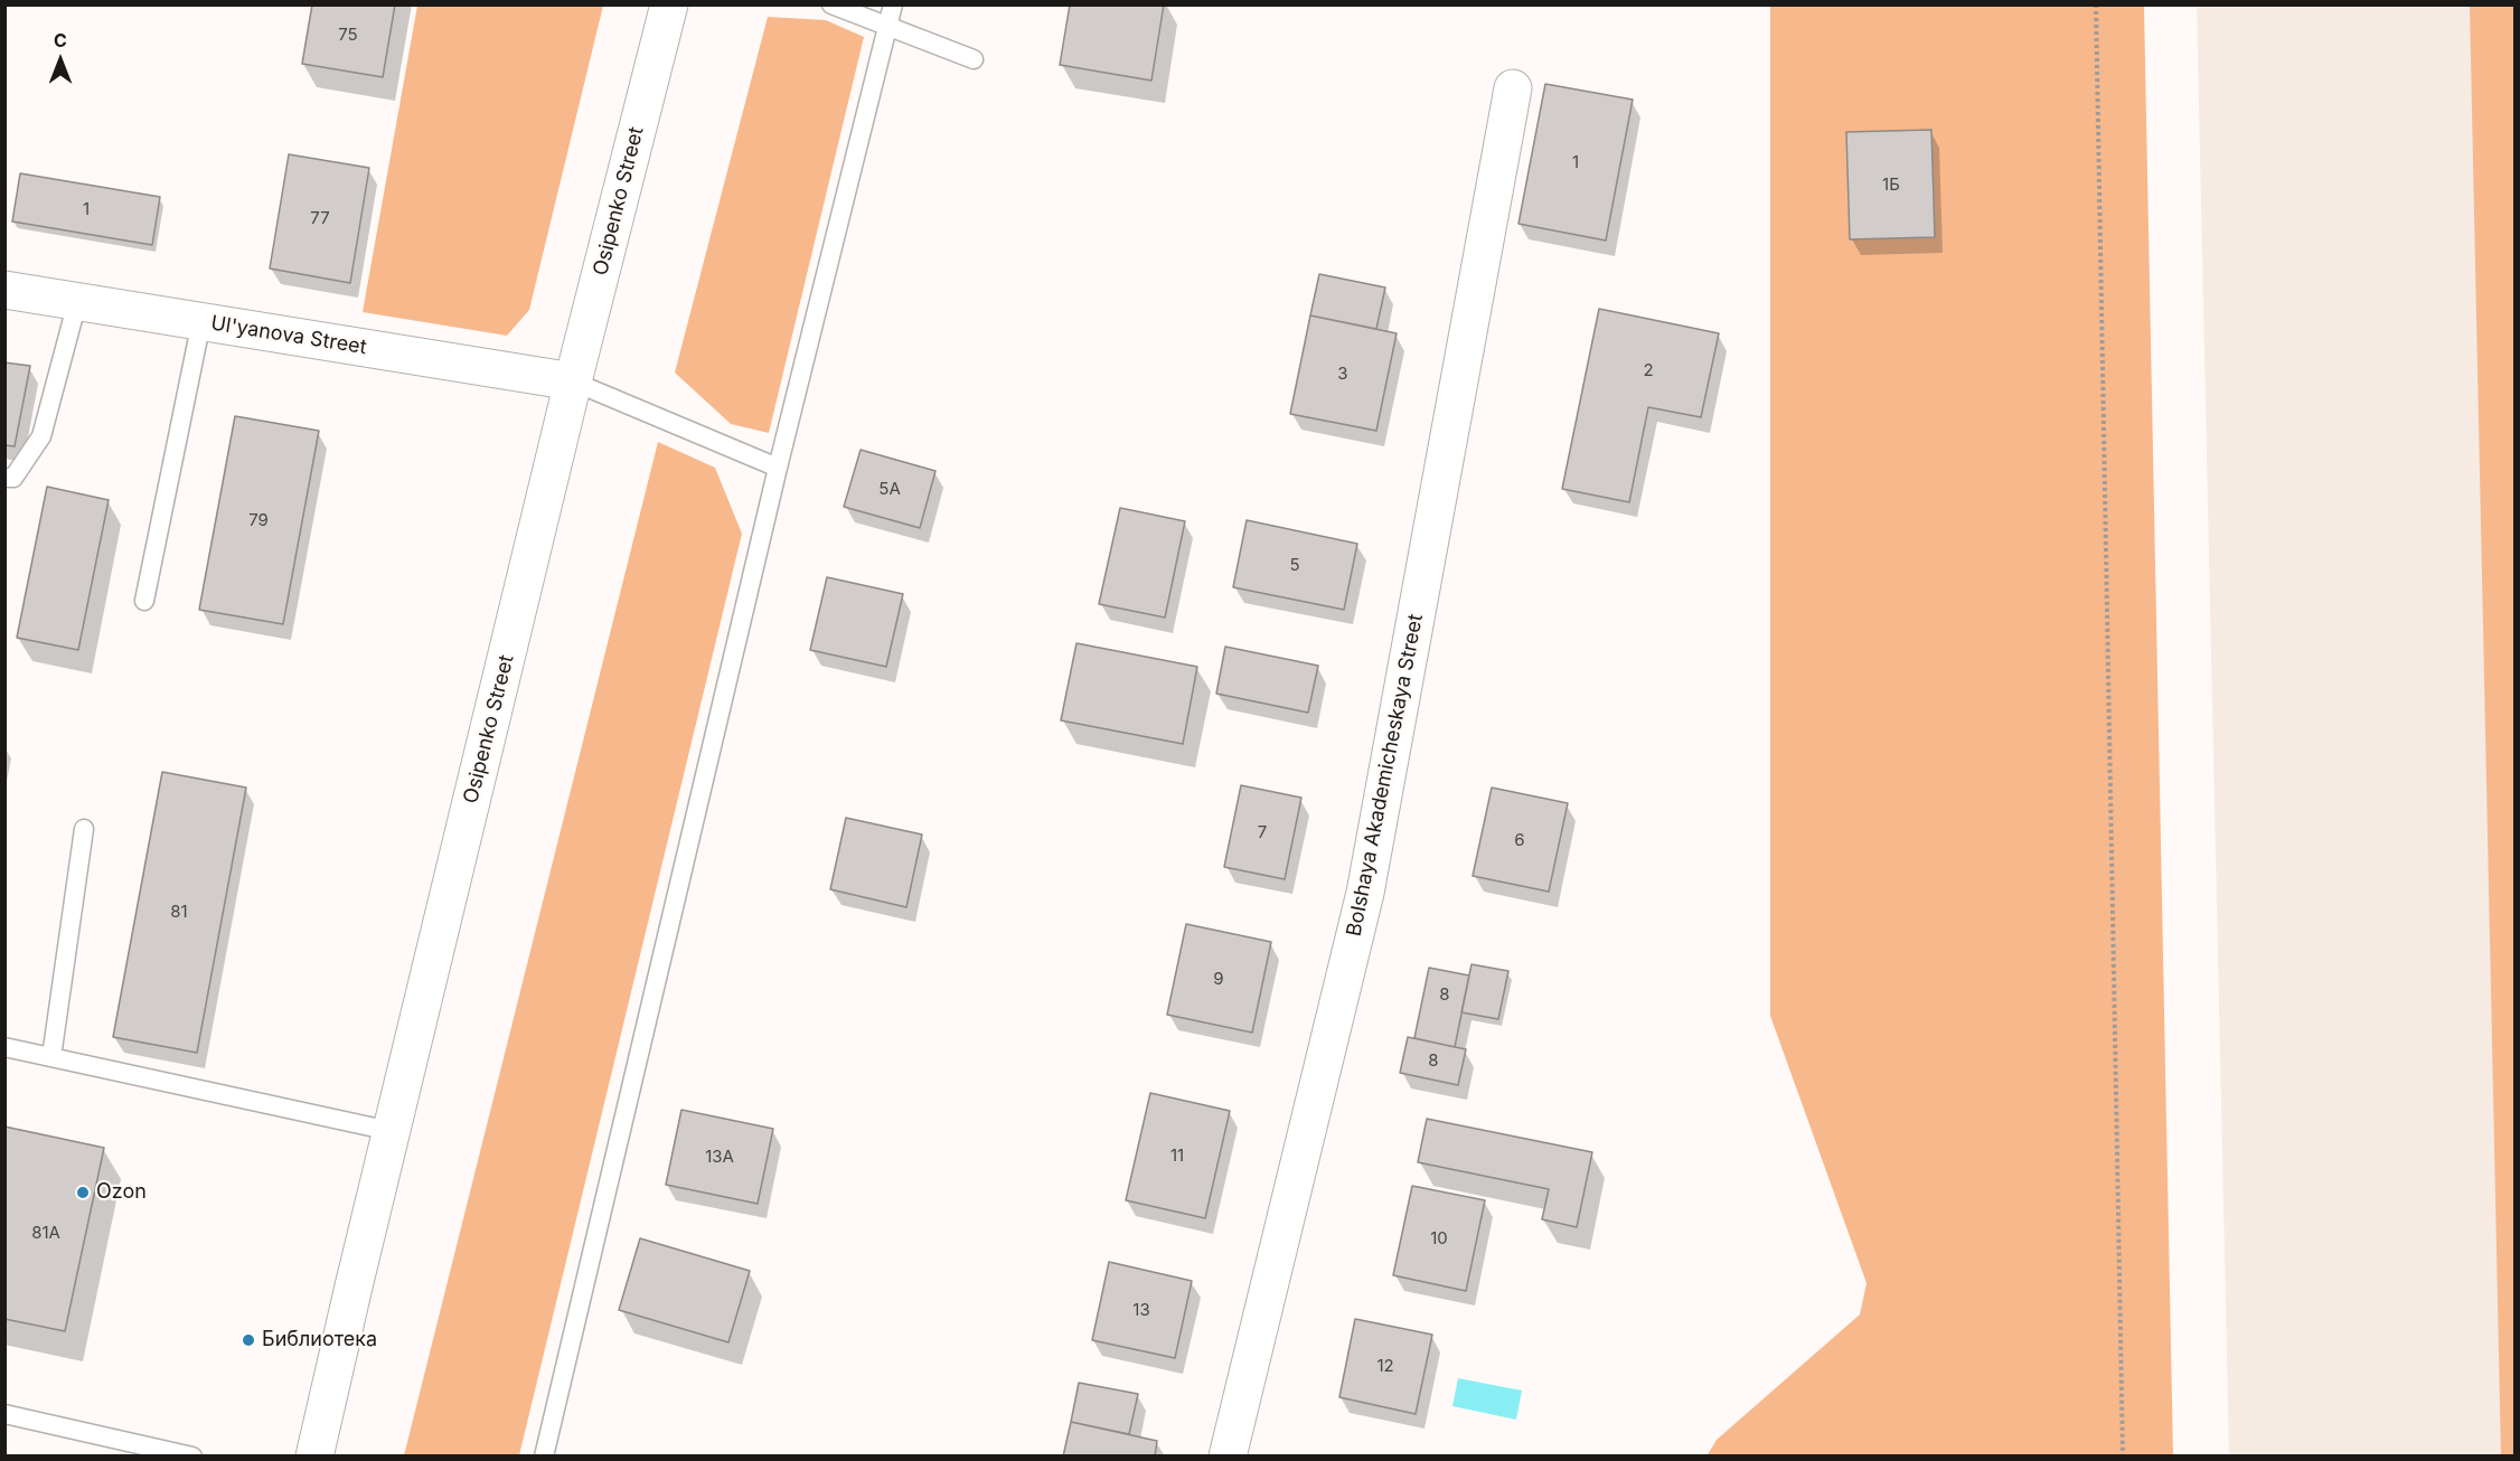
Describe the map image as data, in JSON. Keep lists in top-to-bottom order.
{
  "streets": {
    "main road": ["Osipenko Street", "Ul'yanova Street", "Bolshaya Akademicheskaya Street"]
  },
  "crossings": [
    ["Osipenko Street", "Ul'yanova Street"]
  ],
  "places": ["Ozon", "Библиотека"],
  "house_numbers": [
    "75",
    "1",
    "1Б",
    "1",
    "77",
    "2",
    "3",
    "5А",
    "79",
    "5",
    "7",
    "6",
    "81",
    "9",
    "8",
    "8",
    "11",
    "13А",
    "81А",
    "10",
    "13",
    "12"
  ],
  "north": "top"
}
